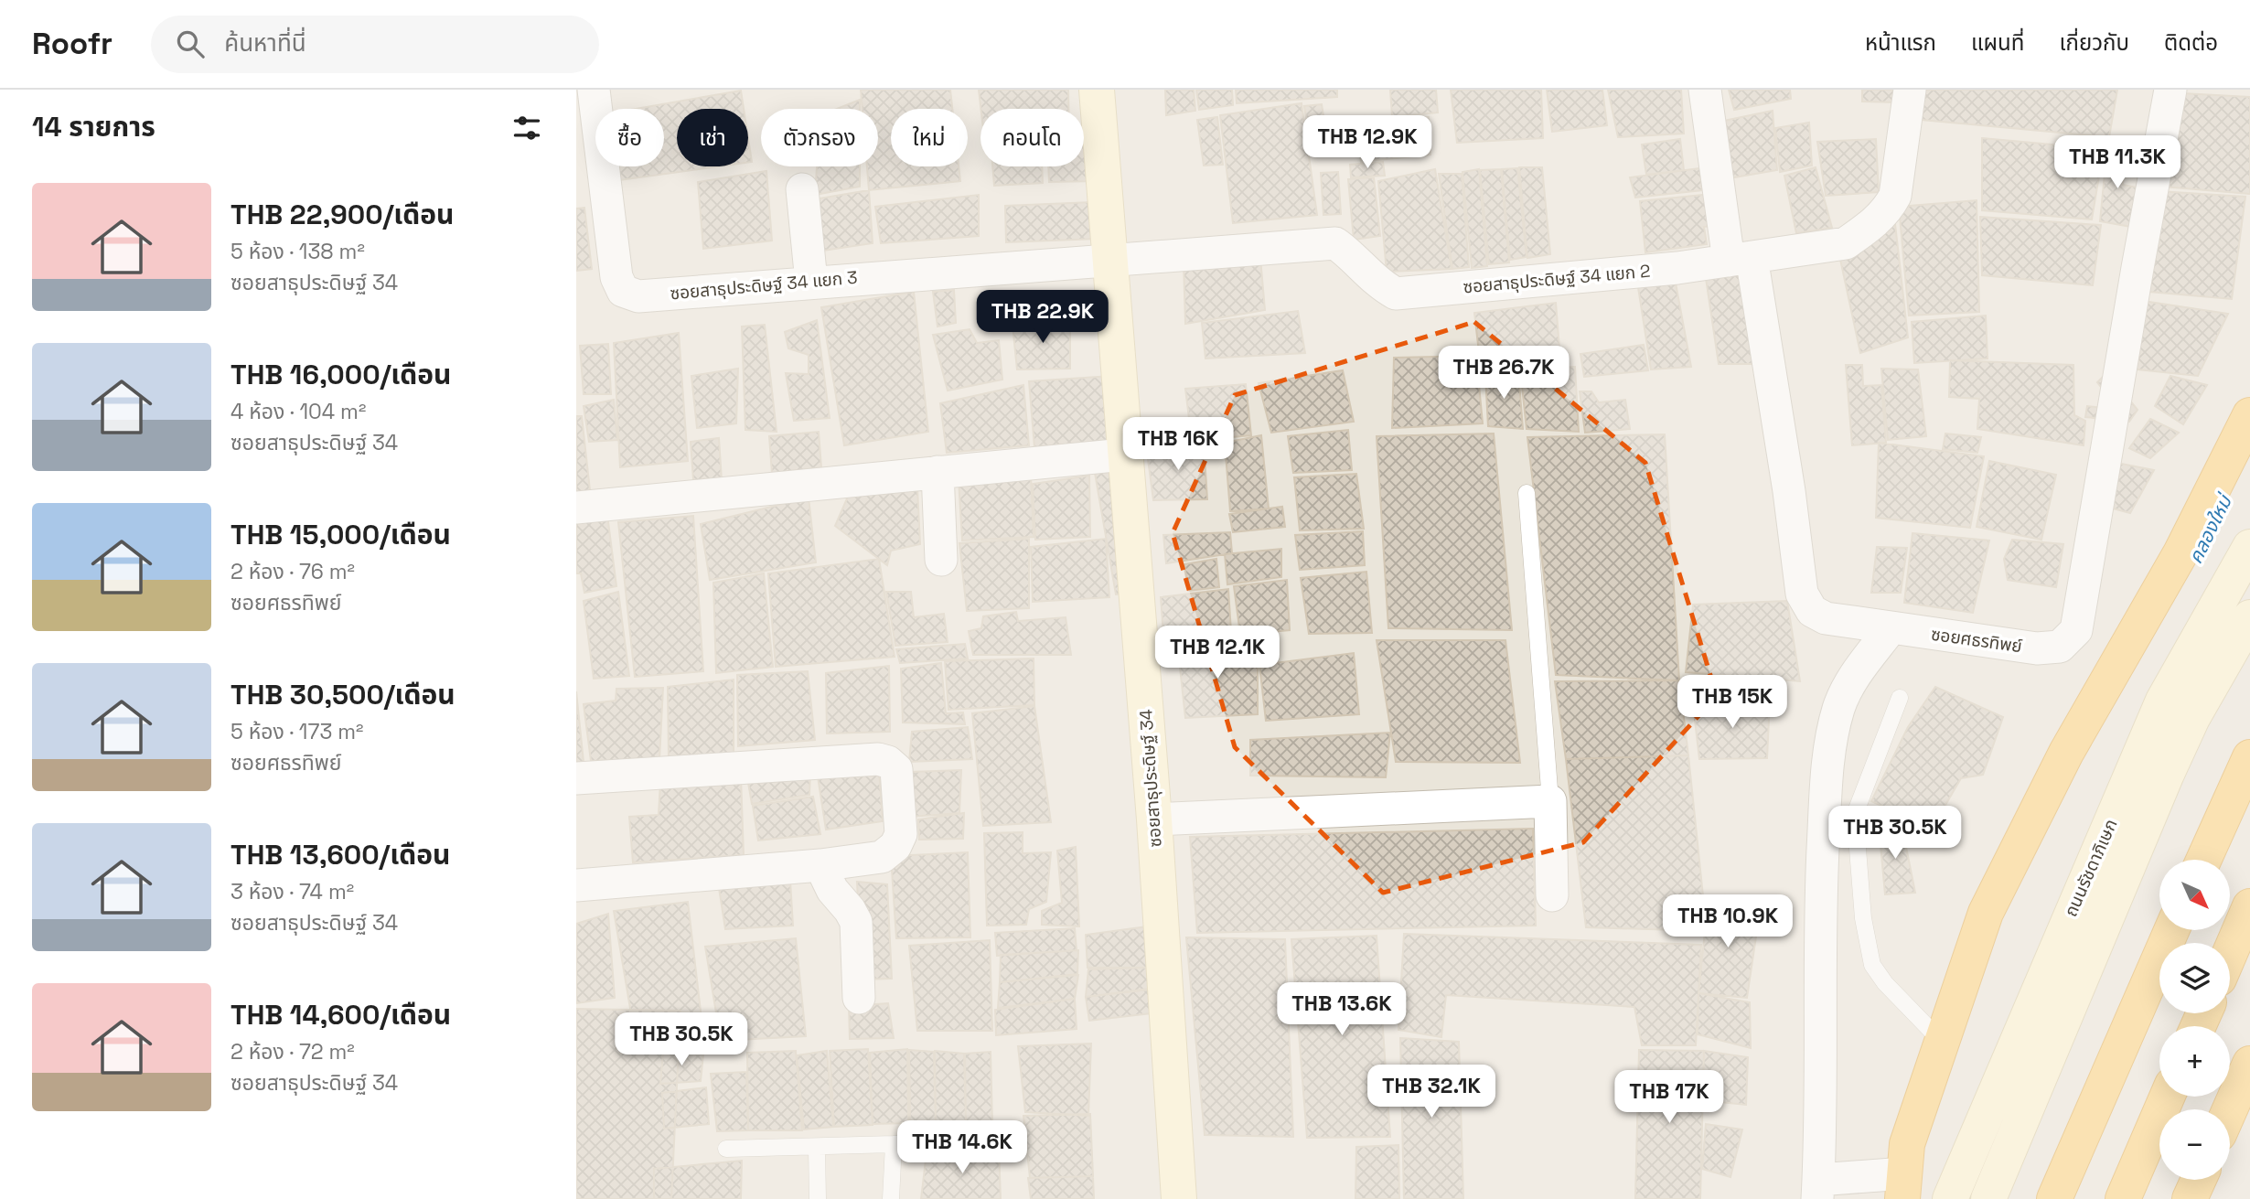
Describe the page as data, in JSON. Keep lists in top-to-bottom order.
{
  "streets": {
    "main road": ["ซอยสาธุประดิษฐ์ 34", "ถนนรัชดาภิเษก"],
    "street": ["ซอยสาธุประดิษฐ์ 34 แยก 2", "ซอยสาธุประดิษฐ์ 34 แยก 3", "ซอยศธรทิพย์"]
  },
  "crossings": [
    ["ซอยสาธุประดิษฐ์ 34 แยก 2", "ซอยสาธุประดิษฐ์ 34 แยก 3"],
    ["ซอยสาธุประดิษฐ์ 34 แยก 2", "ซอยศธรทิพย์"],
    ["ซอยสาธุประดิษฐ์ 34 แยก 2", "ซอยสาธุประดิษฐ์ 34"],
    ["ซอยสาธุประดิษฐ์ 34 แยก 3", "ซอยสาธุประดิษฐ์ 34"]
  ],
  "water": ["คลองใหม่"],
  "north": "bottom right",
  "page": {
    "header": "Roofr",
    "search": "ค้นหาที่นี่",
    "nav": [
      "หน้าแรก",
      "แผนที่",
      "เกี่ยวกับ",
      "ติดต่อ"
    ],
    "heading": "14 รายการ",
    "chip": [
      "ซื้อ",
      "เช่า",
      "ตัวกรอง",
      "ใหม่",
      "คอนโด"
    ],
    "price": [
      "THB 12.9K",
      "THB 11.3K",
      "THB 22.9K",
      "THB 26.7K",
      "THB 16K",
      "THB 12.1K",
      "THB 15K",
      "THB 30.5K",
      "THB 10.9K",
      "THB 13.6K",
      "THB 30.5K",
      "THB 32.1K",
      "THB 17K",
      "THB 14.6K"
    ],
    "list": [
      {
        "name": "THB 22,900/เดือน",
        "note": "5 ห้อง · 138 m² · ซอยสาธุประดิษฐ์ 34"
      },
      {
        "name": "THB 16,000/เดือน",
        "note": "4 ห้อง · 104 m² · ซอยสาธุประดิษฐ์ 34"
      },
      {
        "name": "THB 15,000/เดือน",
        "note": "2 ห้อง · 76 m² · ซอยศธรทิพย์"
      },
      {
        "name": "THB 30,500/เดือน",
        "note": "5 ห้อง · 173 m² · ซอยศธรทิพย์"
      },
      {
        "name": "THB 13,600/เดือน",
        "note": "3 ห้อง · 74 m² · ซอยสาธุประดิษฐ์ 34"
      },
      {
        "name": "THB 14,600/เดือน",
        "note": "2 ห้อง · 72 m² · ซอยสาธุประดิษฐ์ 34"
      }
    ],
    "map_buttons": ["+", "−"]
  }
}
